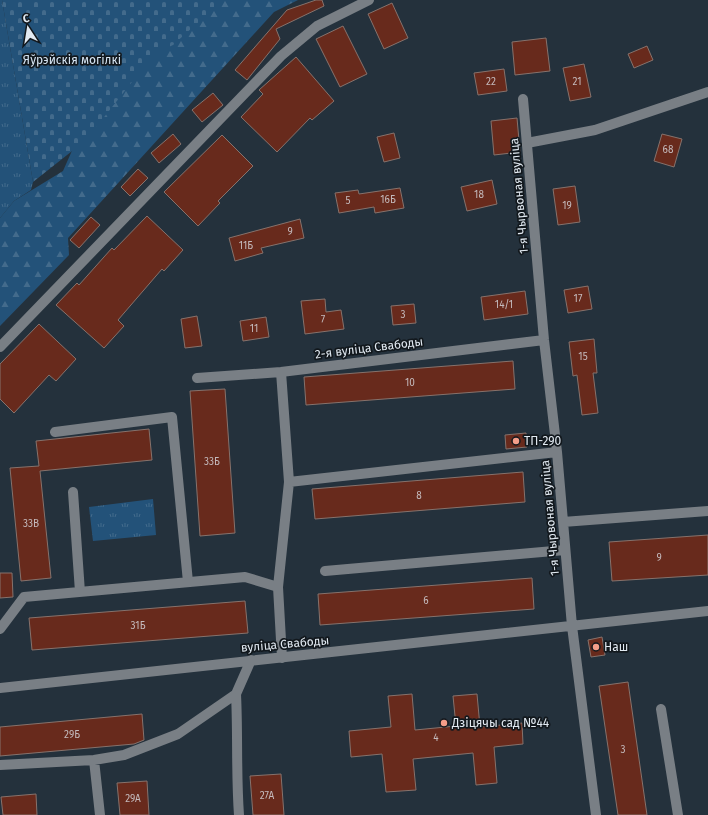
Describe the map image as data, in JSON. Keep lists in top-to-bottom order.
{
  "streets": {
    "street": ["1-я Чырвоная вуліца", "2-я вуліца Свабоды", "вуліца Свабоды"]
  },
  "crossings": [
    ["1-я Чырвоная вуліца", "2-я вуліца Свабоды"],
    ["1-я Чырвоная вуліца", "вуліца Свабоды"]
  ],
  "parks": ["Яўрэйскія могілкі"],
  "places": ["ТП-290", "Наш", "Дзіцячы сад №44"],
  "house_numbers": [
    "22",
    "21",
    "68",
    "18",
    "16Б",
    "5",
    "19",
    "9",
    "11Б",
    "17",
    "14/1",
    "3",
    "7",
    "11",
    "15",
    "10",
    "33Б",
    "8",
    "33В",
    "9",
    "6",
    "31Б",
    "29Б",
    "4",
    "3",
    "27А",
    "29А"
  ],
  "north": "top"
}
